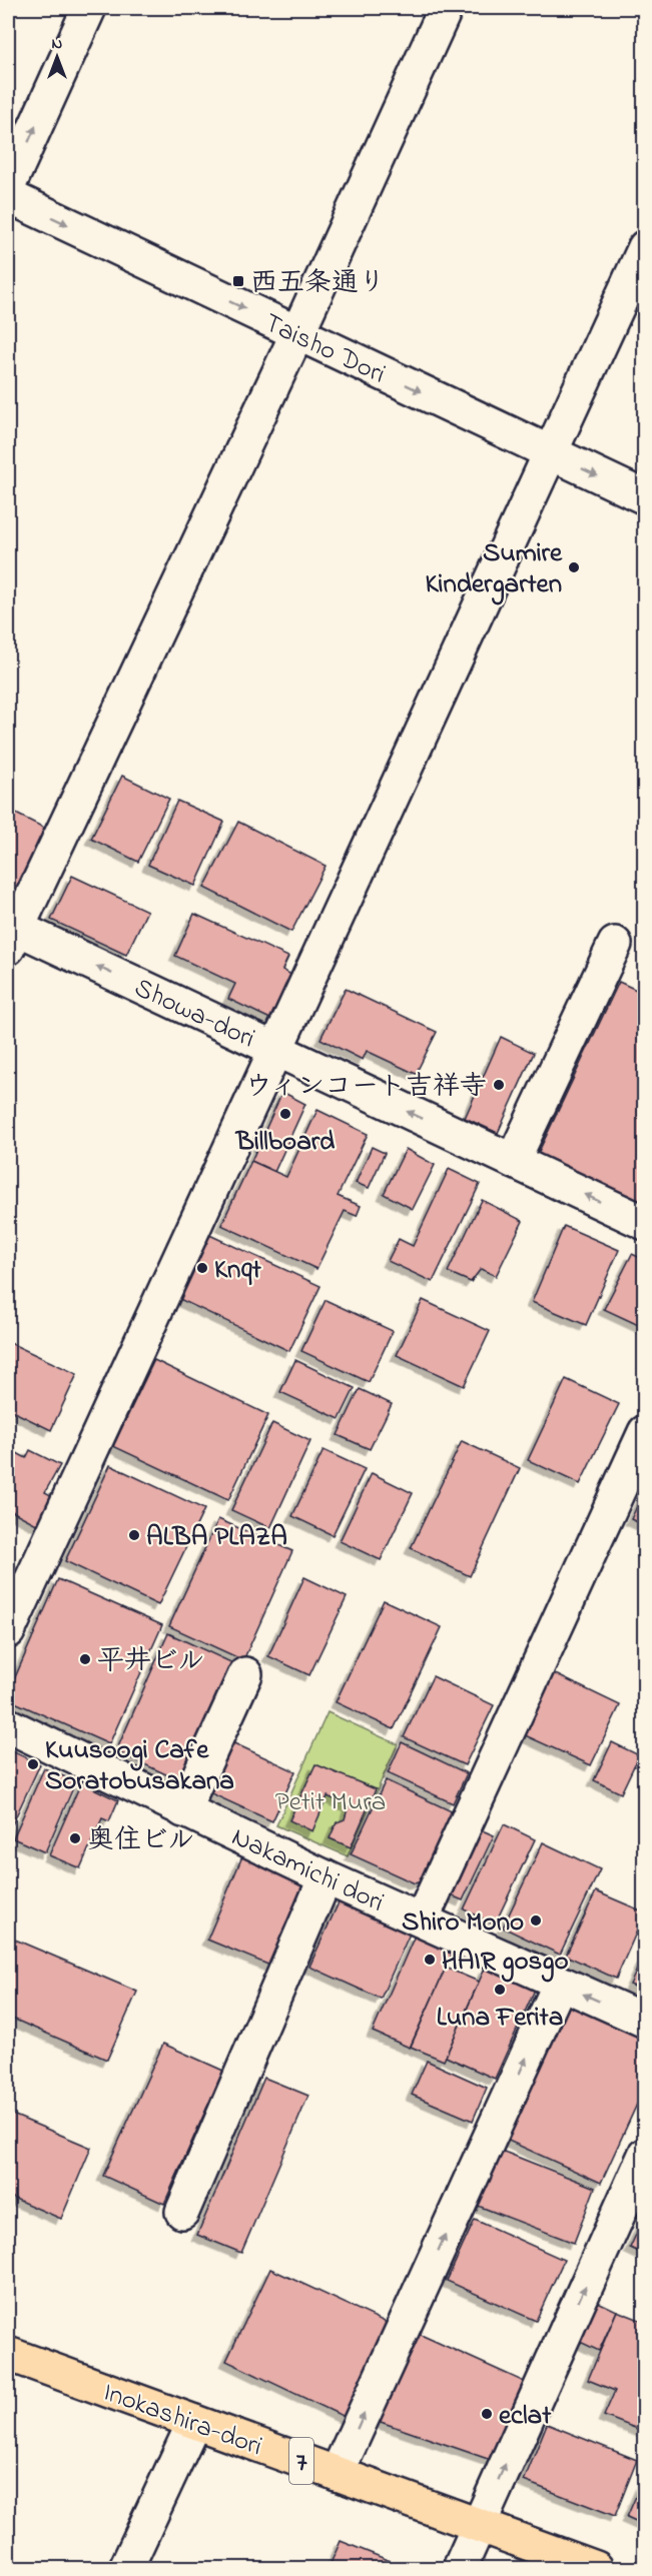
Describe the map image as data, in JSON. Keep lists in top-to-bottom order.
{
  "streets": {
    "main road": ["Inokashira-dori", "7"],
    "street": ["Taisho Dori", "Showa-dori", "Nakamichi dori"]
  },
  "one_way": ["Taisho Dori", "Showa-dori"],
  "parks": ["Petit Mura"],
  "places": {
    "transit": ["西五条通り"],
    "other": [
      "Sumire Kindergarten",
      "ウィンコート吉祥寺",
      "Billboard",
      "Knqt",
      "ALBA PLAZA",
      "平井ビル",
      "Kuusoogi Cafe Soratobusakana",
      "奥住ビル",
      "Shiro Mono",
      "HAIR gosgo",
      "Luna Ferita",
      "eclat"
    ]
  },
  "north": "top"
}
